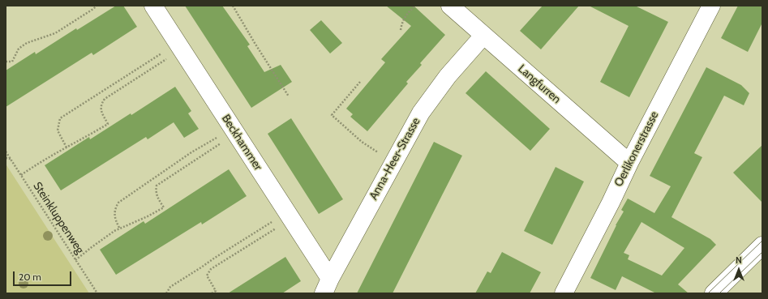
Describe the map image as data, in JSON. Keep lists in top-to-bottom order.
{
  "streets": {
    "street": [
      "Langfurren",
      "Beckhammer",
      "Oerlikonerstrasse",
      "Anna-Heer-Strasse"
    ],
    "path": ["Steinkluppenweg"]
  },
  "crossings": [
    ["Langfurren", "Oerlikonerstrasse"],
    ["Langfurren", "Anna-Heer-Strasse"],
    ["Beckhammer", "Anna-Heer-Strasse"]
  ],
  "scale_bar": "20 m",
  "north": "top"
}
